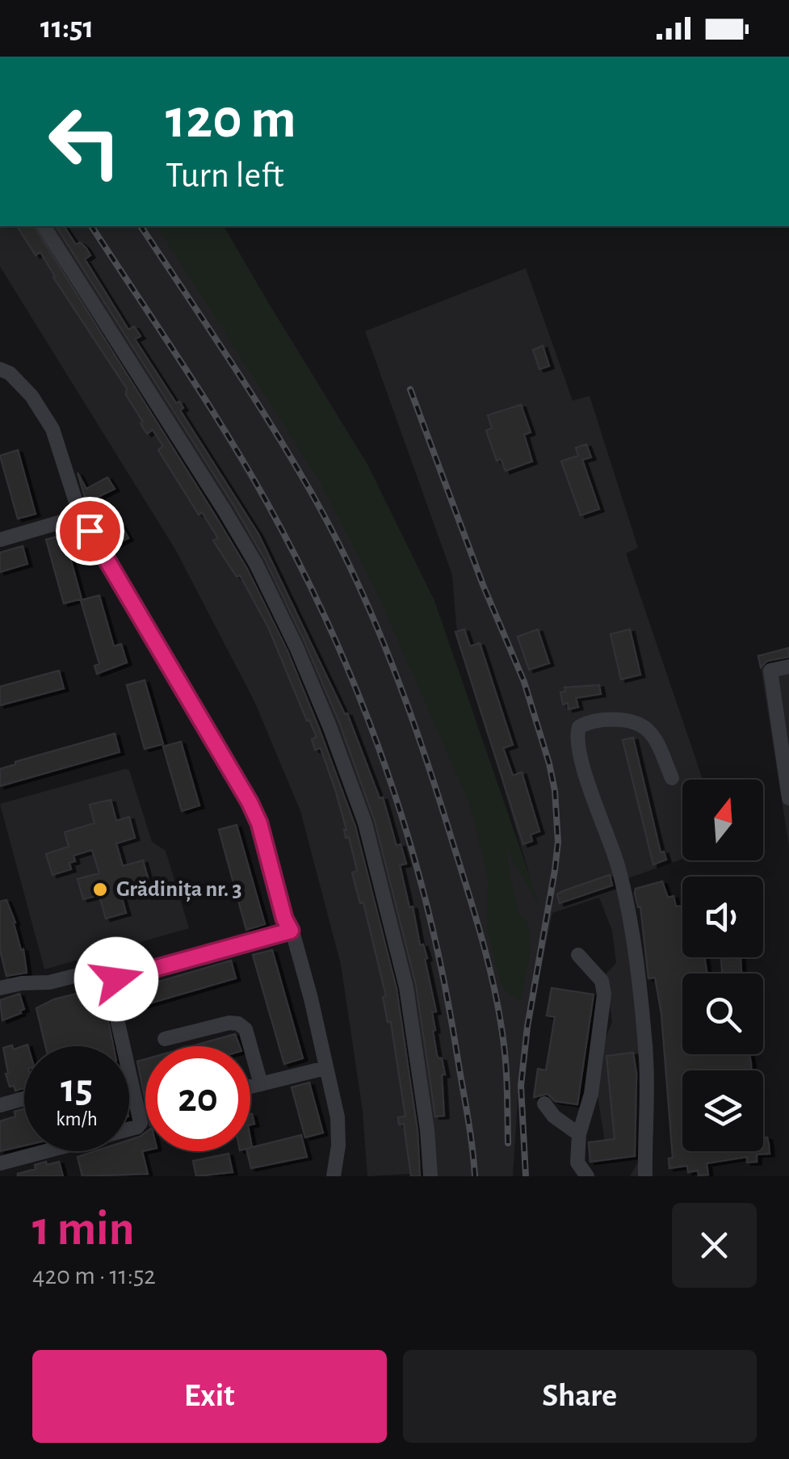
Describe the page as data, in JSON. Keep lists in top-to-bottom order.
{
  "places": ["Grădinița nr. 3"],
  "north": "top",
  "page": {
    "status": "11:51",
    "turn": ["120 m", "Turn left"],
    "speed": "15 km/h",
    "limit": "20",
    "heading": ["1 min", "420 m · 11:52"],
    "buttons": ["Exit", "Share"]
  }
}
